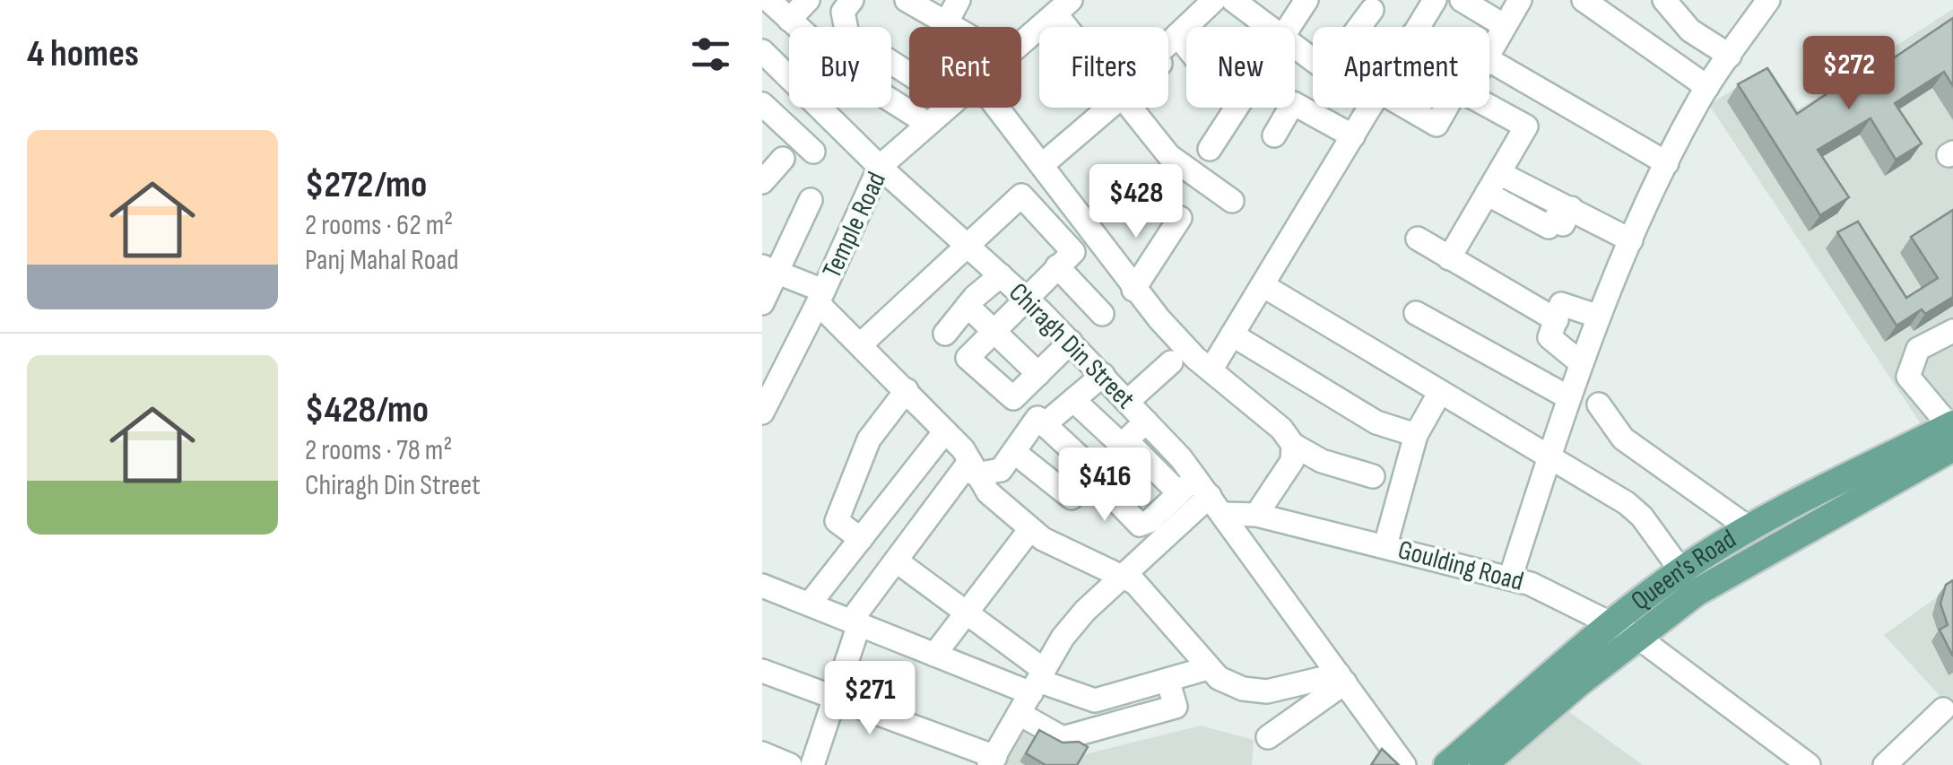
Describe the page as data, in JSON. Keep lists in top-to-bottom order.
{
  "streets": {
    "main road": ["Queen's Road"],
    "street": ["Temple Road", "Chiragh Din Street", "Goulding Road"]
  },
  "crossings": [
    ["Temple Road", "Chiragh Din Street"],
    ["Chiragh Din Street", "Goulding Road"],
    ["Goulding Road", "Queen's Road"]
  ],
  "page": {
    "heading": "4 homes",
    "chip": [
      "Buy",
      "Rent",
      "Filters",
      "New",
      "Apartment"
    ],
    "price": [
      "$272",
      "$428",
      "$416",
      "$271"
    ],
    "list": [
      {
        "name": "$272/mo",
        "note": "2 rooms · 62 m² · Panj Mahal Road"
      },
      {
        "name": "$428/mo",
        "note": "2 rooms · 78 m² · Chiragh Din Street"
      }
    ]
  }
}
